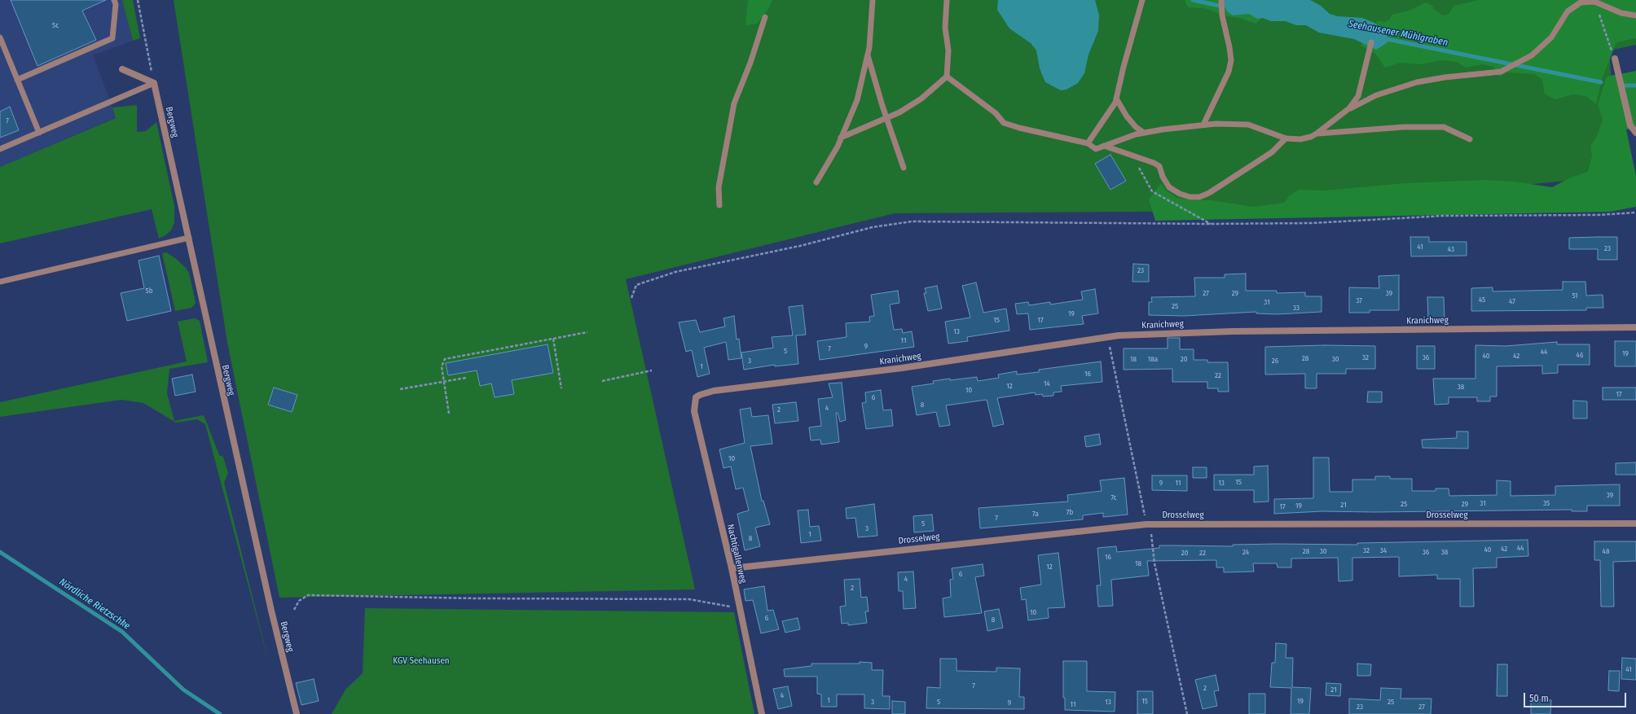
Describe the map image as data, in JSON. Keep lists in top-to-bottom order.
{
  "streets": {
    "street": [
      "Bergweg",
      "Kranichweg",
      "Drosselweg",
      "Nachtigallenweg"
    ]
  },
  "crossings": [
    ["Kranichweg", "Nachtigallenweg"],
    ["Drosselweg", "Nachtigallenweg"]
  ],
  "water": ["Seehausener Mühlgraben", "Nördliche Rietzschke"],
  "parks": ["KGV Seehausen"],
  "house_numbers": [
    "5c",
    "7",
    "41",
    "23",
    "43",
    "23",
    "5b",
    "27",
    "29",
    "39",
    "51",
    "45",
    "37",
    "47",
    "31",
    "25",
    "33",
    "19",
    "15",
    "17",
    "13",
    "11",
    "9",
    "7",
    "5",
    "44",
    "19",
    "46",
    "40",
    "42",
    "32",
    "36",
    "28",
    "18",
    "18a",
    "20",
    "30",
    "3",
    "26",
    "1",
    "16",
    "22",
    "14",
    "12",
    "38",
    "10",
    "17",
    "6",
    "8",
    "4",
    "2",
    "10",
    "15",
    "9",
    "11",
    "13",
    "39",
    "7c",
    "31",
    "35",
    "25",
    "29",
    "21",
    "19",
    "17",
    "7b",
    "7a",
    "7",
    "5",
    "3",
    "1",
    "8",
    "44",
    "42",
    "40",
    "32",
    "34",
    "28",
    "30",
    "48",
    "24",
    "36",
    "38",
    "20",
    "22",
    "16",
    "18",
    "12",
    "6",
    "4",
    "2",
    "10",
    "6",
    "8",
    "41",
    "7",
    "2",
    "21",
    "4",
    "1",
    "15",
    "19",
    "3",
    "5",
    "13",
    "25",
    "9",
    "11",
    "23",
    "27"
  ],
  "scale_bar": "50 m"
}
